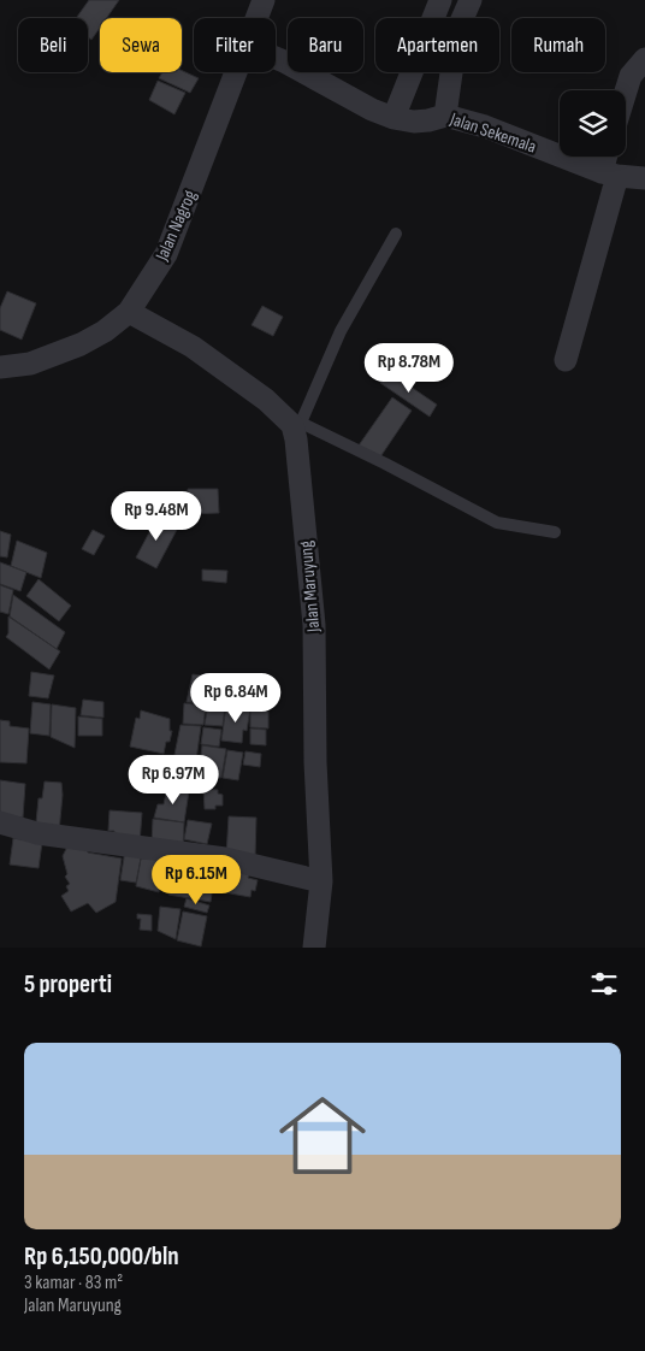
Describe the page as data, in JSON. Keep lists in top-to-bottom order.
{
  "streets": {
    "street": ["Jalan Sekemala", "Jalan Nagrog", "Jalan Maruyung"]
  },
  "page": {
    "chip": [
      "Beli",
      "Sewa",
      "Filter",
      "Baru",
      "Apartemen",
      "Rumah"
    ],
    "price": [
      "Rp 8.78M",
      "Rp 9.48M",
      "Rp 6.84M",
      "Rp 6.97M",
      "Rp 6.15M"
    ],
    "heading": "5 properti",
    "list": [
      {
        "name": "Rp 6,150,000/bln",
        "note": "3 kamar · 83 m² · Jalan Maruyung"
      }
    ]
  }
}
